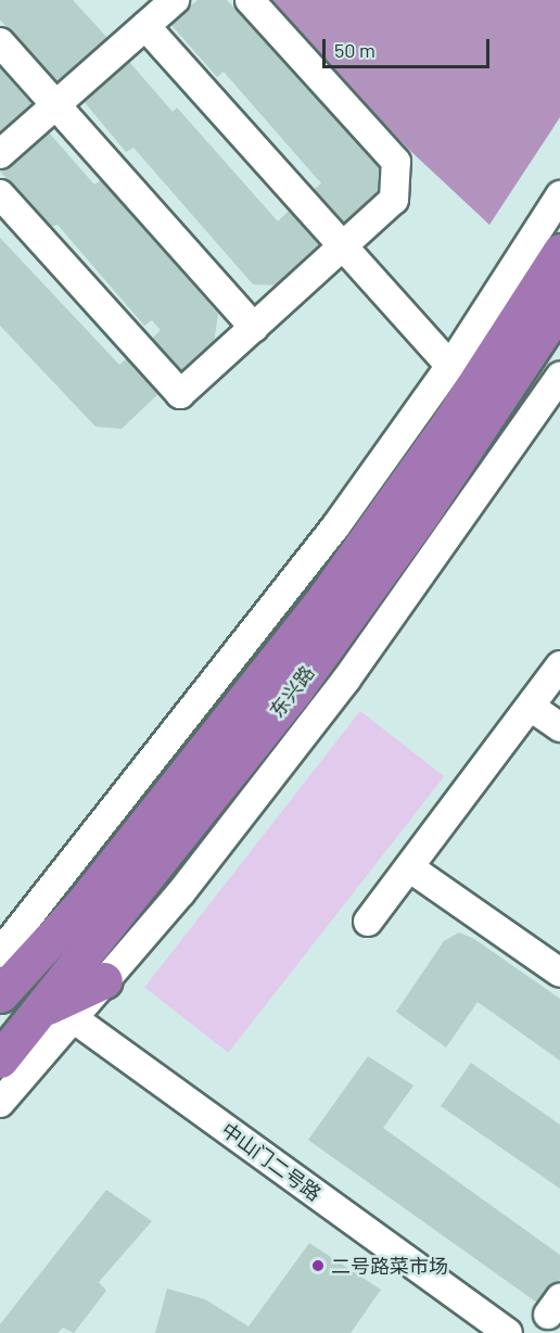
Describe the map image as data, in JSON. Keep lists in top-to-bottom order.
{
  "streets": {
    "highway": ["东兴路"],
    "street": ["中山门二号路"]
  },
  "crossings": [
    ["东兴路", "中山门二号路"]
  ],
  "places": ["二号路菜市场"],
  "scale_bar": "50 m"
}
